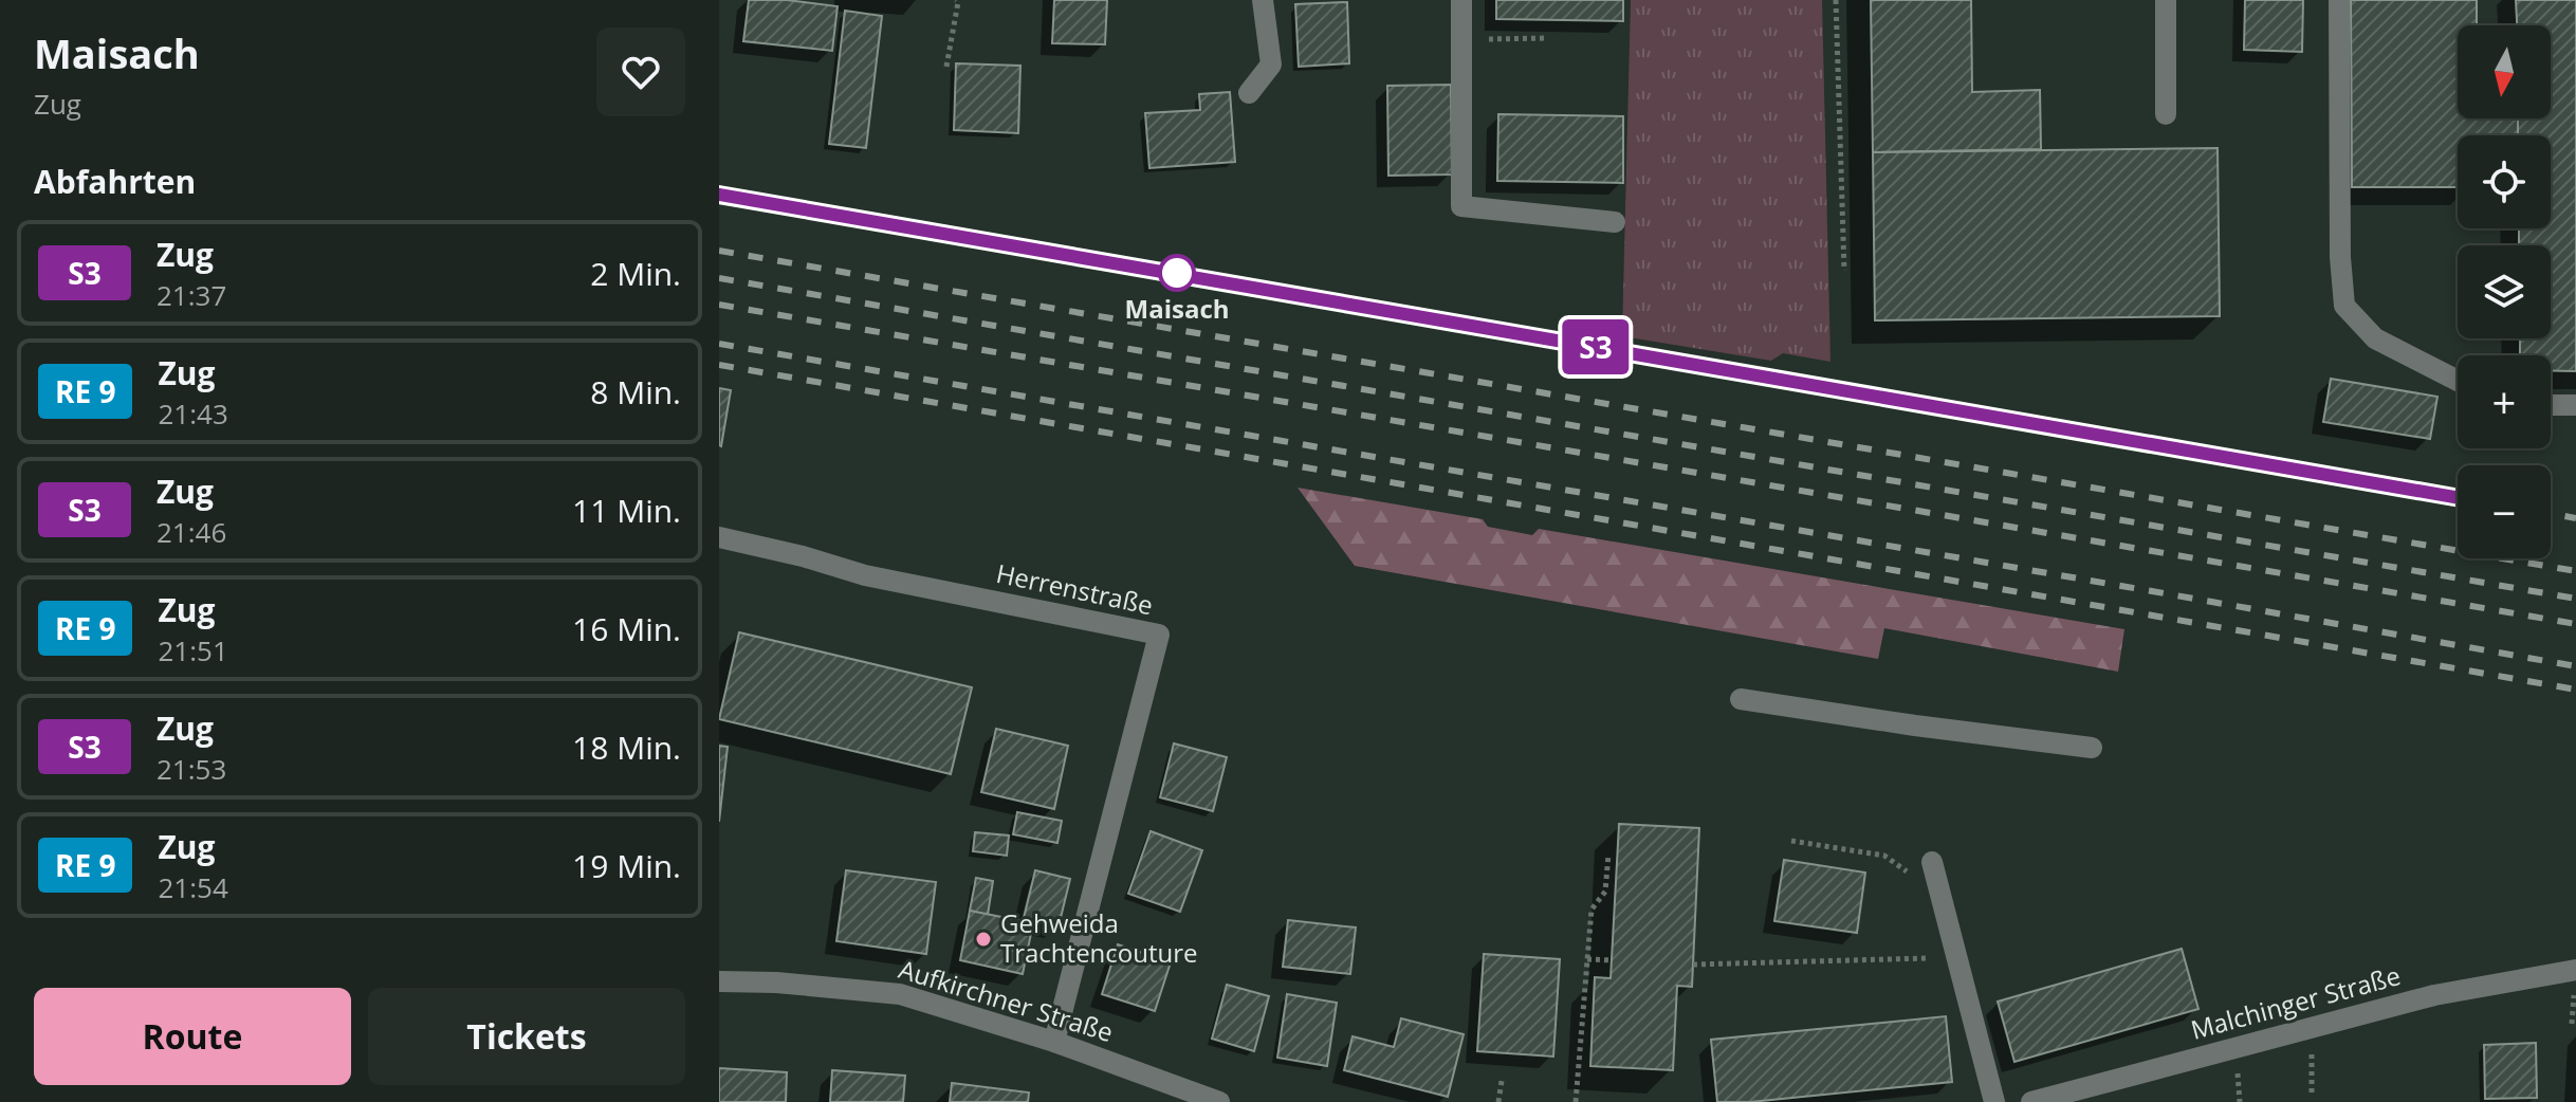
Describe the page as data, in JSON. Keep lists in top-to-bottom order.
{
  "streets": {
    "street": ["Herrenstraße", "Aufkirchner Straße", "Malchinger Straße"]
  },
  "crossings": [
    ["Herrenstraße", "Aufkirchner Straße"]
  ],
  "places": ["Maisach", "Gehweida Trachtencouture"],
  "north": "bottom",
  "page": {
    "heading": [
      ["Maisach", "Zug"],
      "Abfahrten"
    ],
    "on_map": "S3",
    "map_buttons": ["+", "−"],
    "list": [
      {
        "mark": "S3",
        "name": "Zug",
        "note": "21:37",
        "value": "2 Min."
      },
      {
        "mark": "RE 9",
        "name": "Zug",
        "note": "21:43",
        "value": "8 Min."
      },
      {
        "mark": "S3",
        "name": "Zug",
        "note": "21:46",
        "value": "11 Min."
      },
      {
        "mark": "RE 9",
        "name": "Zug",
        "note": "21:51",
        "value": "16 Min."
      },
      {
        "mark": "S3",
        "name": "Zug",
        "note": "21:53",
        "value": "18 Min."
      },
      {
        "mark": "RE 9",
        "name": "Zug",
        "note": "21:54",
        "value": "19 Min."
      }
    ],
    "buttons": ["Route", "Tickets"]
  }
}
